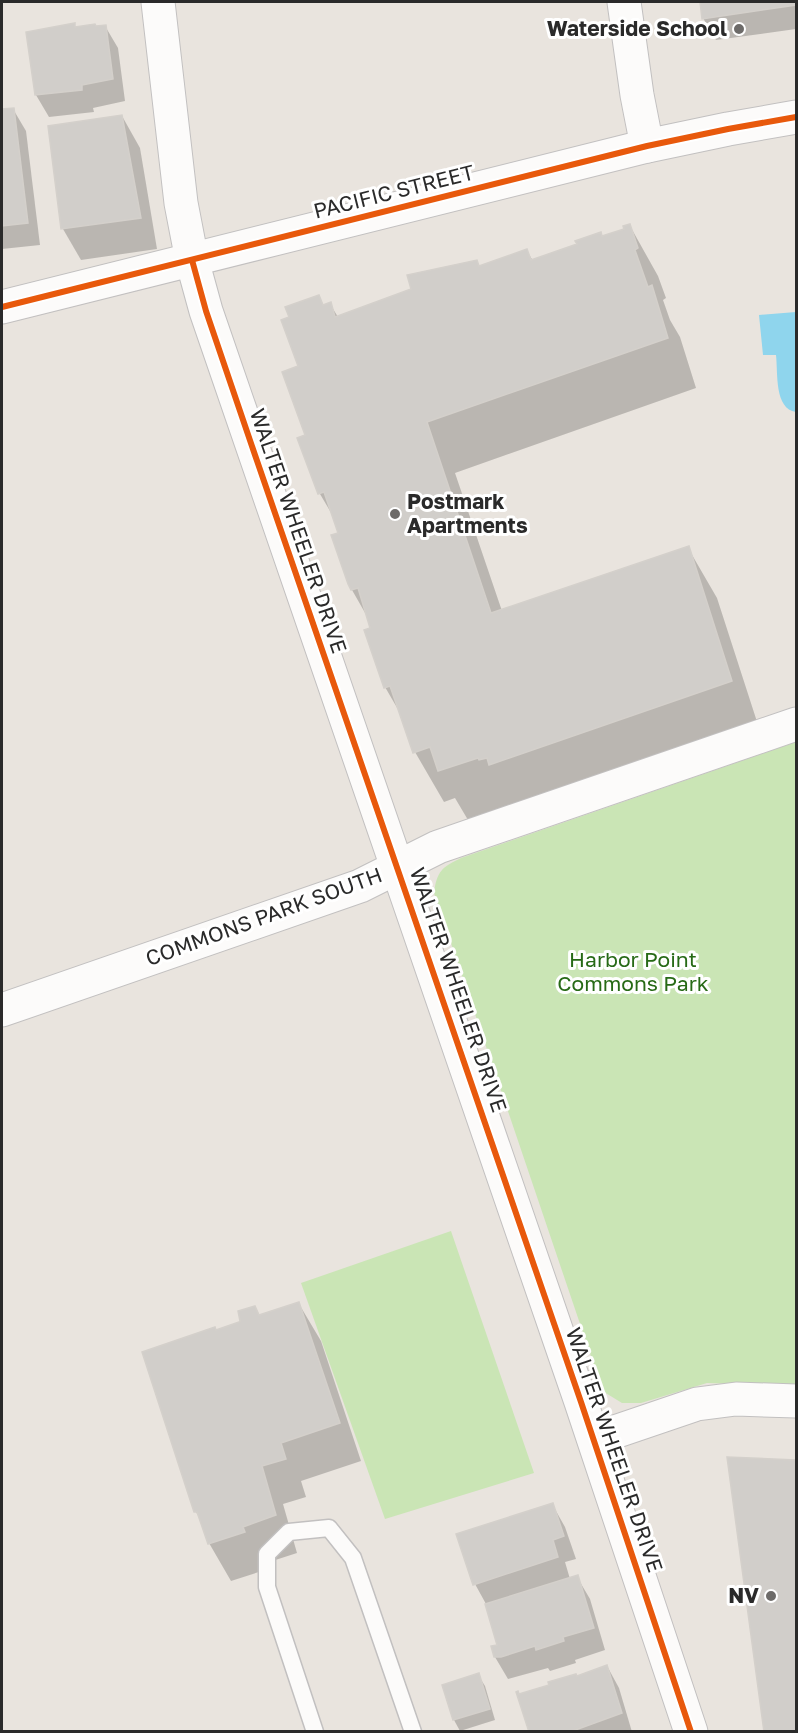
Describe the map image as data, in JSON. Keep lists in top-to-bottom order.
{
  "streets": {
    "street": ["PACIFIC STREET", "WALTER WHEELER DRIVE", "COMMONS PARK SOUTH"]
  },
  "crossings": [
    ["PACIFIC STREET", "WALTER WHEELER DRIVE"],
    ["WALTER WHEELER DRIVE", "COMMONS PARK SOUTH"]
  ],
  "parks": ["Harbor Point Commons Park"],
  "places": ["Waterside School", "Postmark Apartments", "NV"]
}
